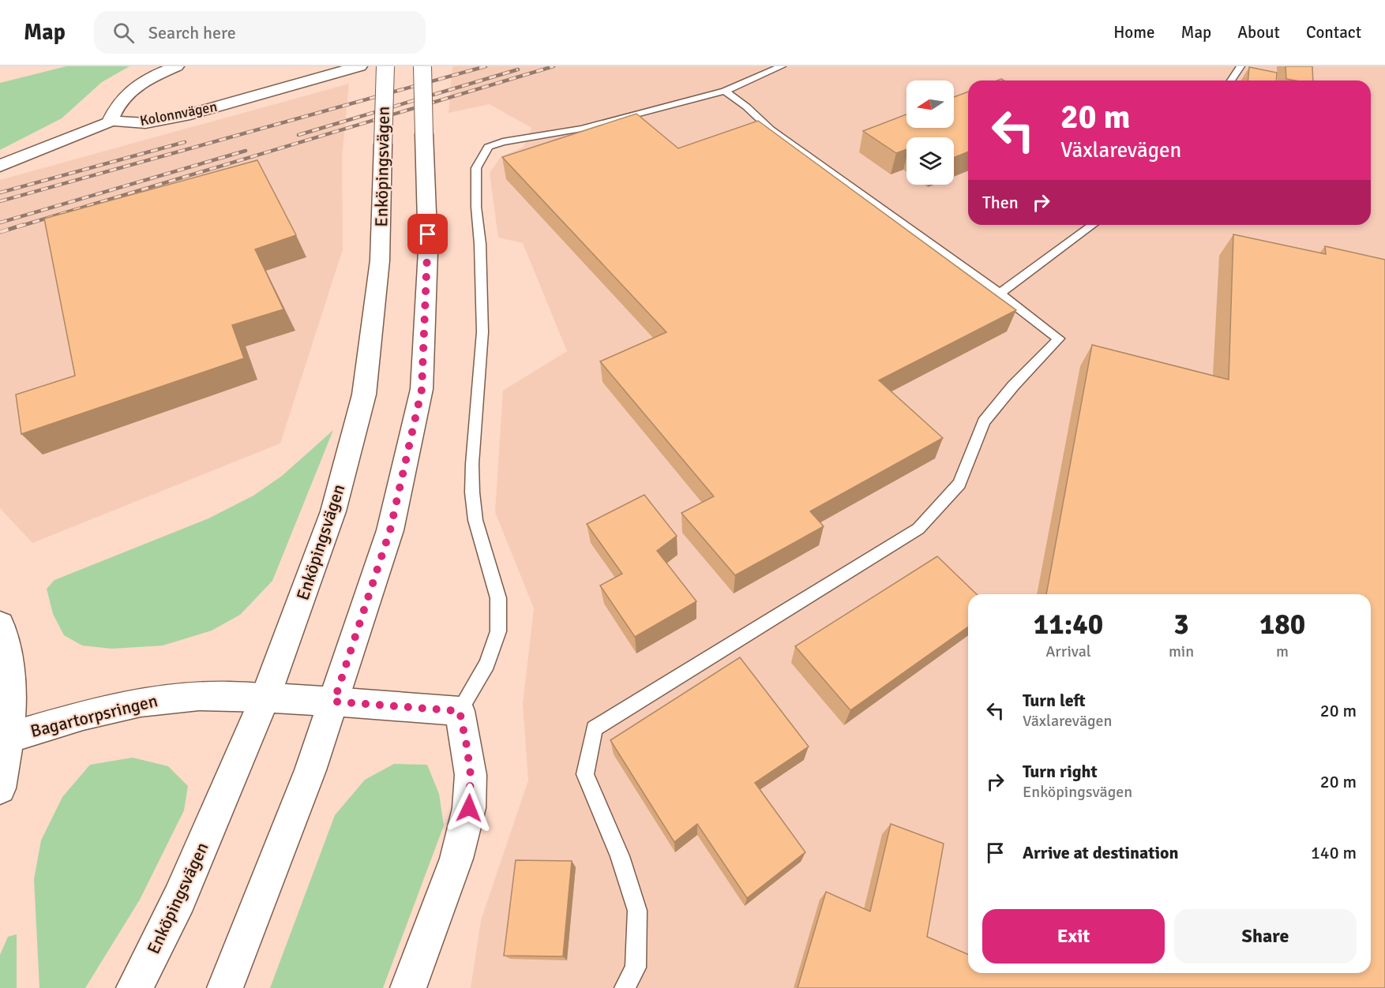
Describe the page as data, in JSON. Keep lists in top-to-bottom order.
{
  "streets": {
    "main road": ["Kolonnvägen", "Enköpingsvägen", "Bagartorpsringen"]
  },
  "crossings": [
    ["Enköpingsvägen", "Bagartorpsringen"]
  ],
  "north": "left",
  "page": {
    "header": "Map",
    "search": "Search here",
    "nav": [
      "Home",
      "Map",
      "About",
      "Contact"
    ],
    "turn": ["20 m", "Växlarevägen"],
    "then": "Then",
    "eta": [
      "11:40",
      "Arrival",
      "3",
      "min",
      "180",
      "m"
    ],
    "list": [
      {
        "name": "Turn left",
        "note": "Växlarevägen",
        "value": "20 m"
      },
      {
        "name": "Turn right",
        "note": "Enköpingsvägen",
        "value": "20 m"
      },
      {
        "name": "Arrive at destination",
        "value": "140 m"
      }
    ],
    "buttons": ["Exit", "Share"]
  }
}
